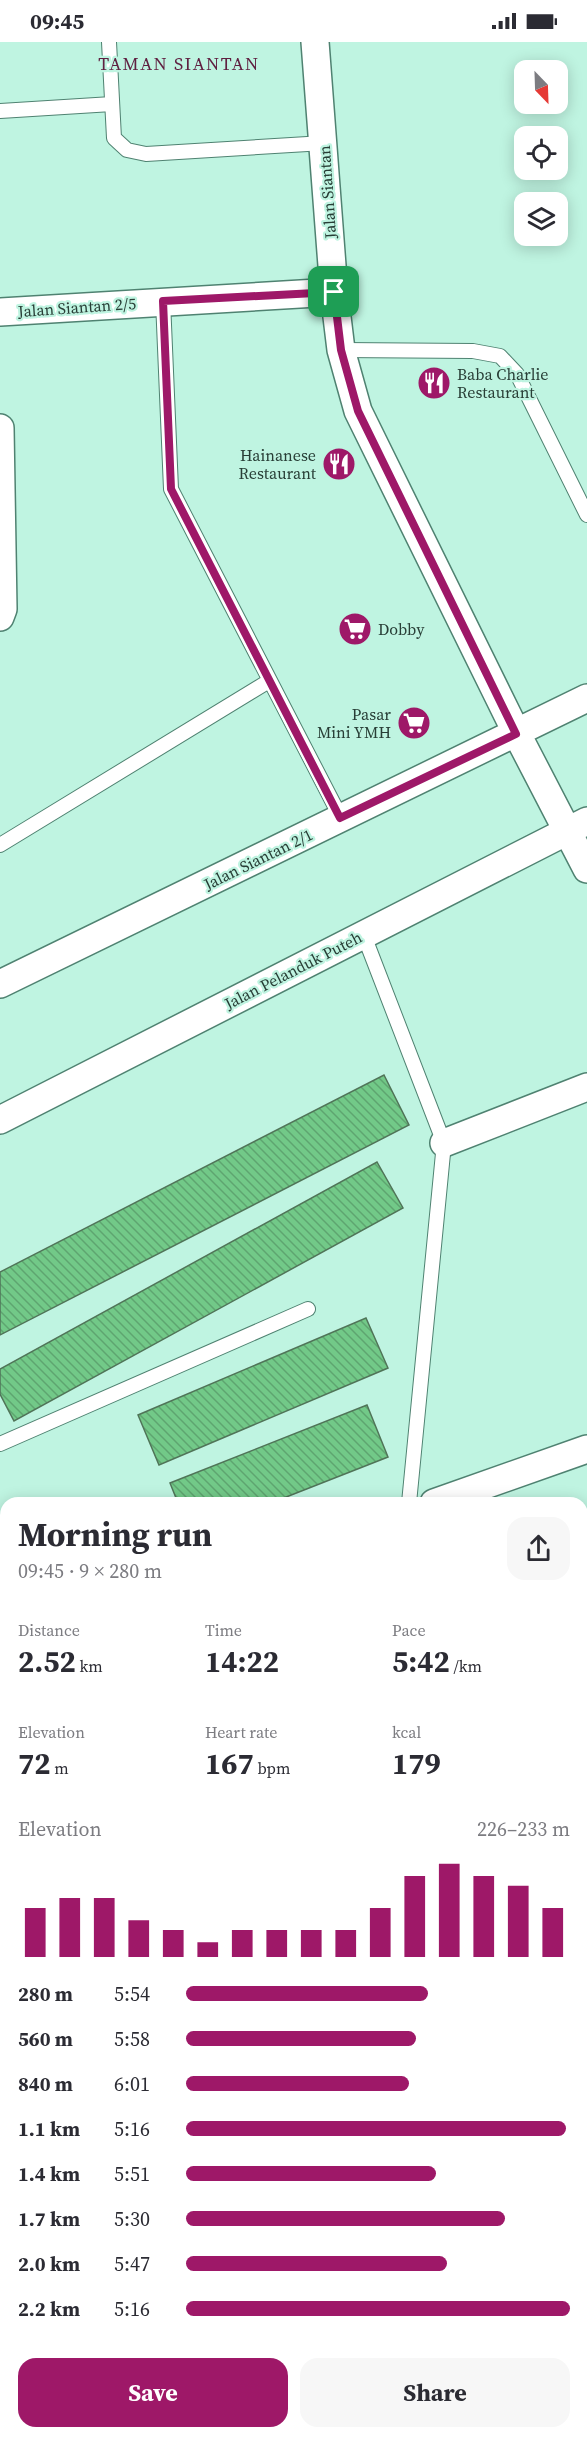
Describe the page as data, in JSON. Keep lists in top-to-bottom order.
{
  "streets": {
    "street": [
      "Jalan Siantan",
      "Jalan Siantan 2/5",
      "Jalan Siantan 2/1",
      "Jalan Pelanduk Puteh"
    ]
  },
  "crossings": [
    ["Jalan Siantan", "Jalan Siantan 2/5"],
    ["Jalan Siantan", "Jalan Siantan 2/1"],
    ["Jalan Siantan", "Jalan Pelanduk Puteh"]
  ],
  "districts": ["TAMAN SIANTAN"],
  "places": {
    "restaurant": ["Baba Charlie Restaurant", "Hainanese Restaurant"],
    "supermarket": ["Dobby", "Pasar Mini YMH"]
  },
  "north": "bottom right",
  "page": {
    "status": "09:45",
    "heading": ["Morning run", "09:45 · 9 × 280 m"],
    "stats": [
      ["Distance", "2.52 km"],
      ["Time", "14:22"],
      ["Pace", "5:42 /km"],
      ["Elevation", "72 m"],
      ["Heart rate", "167 bpm"],
      ["kcal", "179"]
    ],
    "chart": ["Elevation", "226–233 m"],
    "list": [
      {
        "name": "280 m",
        "note": "5:54"
      },
      {
        "name": "560 m",
        "note": "5:58"
      },
      {
        "name": "840 m",
        "note": "6:01"
      },
      {
        "name": "1.1 km",
        "note": "5:16"
      },
      {
        "name": "1.4 km",
        "note": "5:51"
      },
      {
        "name": "1.7 km",
        "note": "5:30"
      },
      {
        "name": "2.0 km",
        "note": "5:47"
      },
      {
        "name": "2.2 km",
        "note": "5:16"
      }
    ],
    "buttons": ["Save", "Share"]
  }
}
